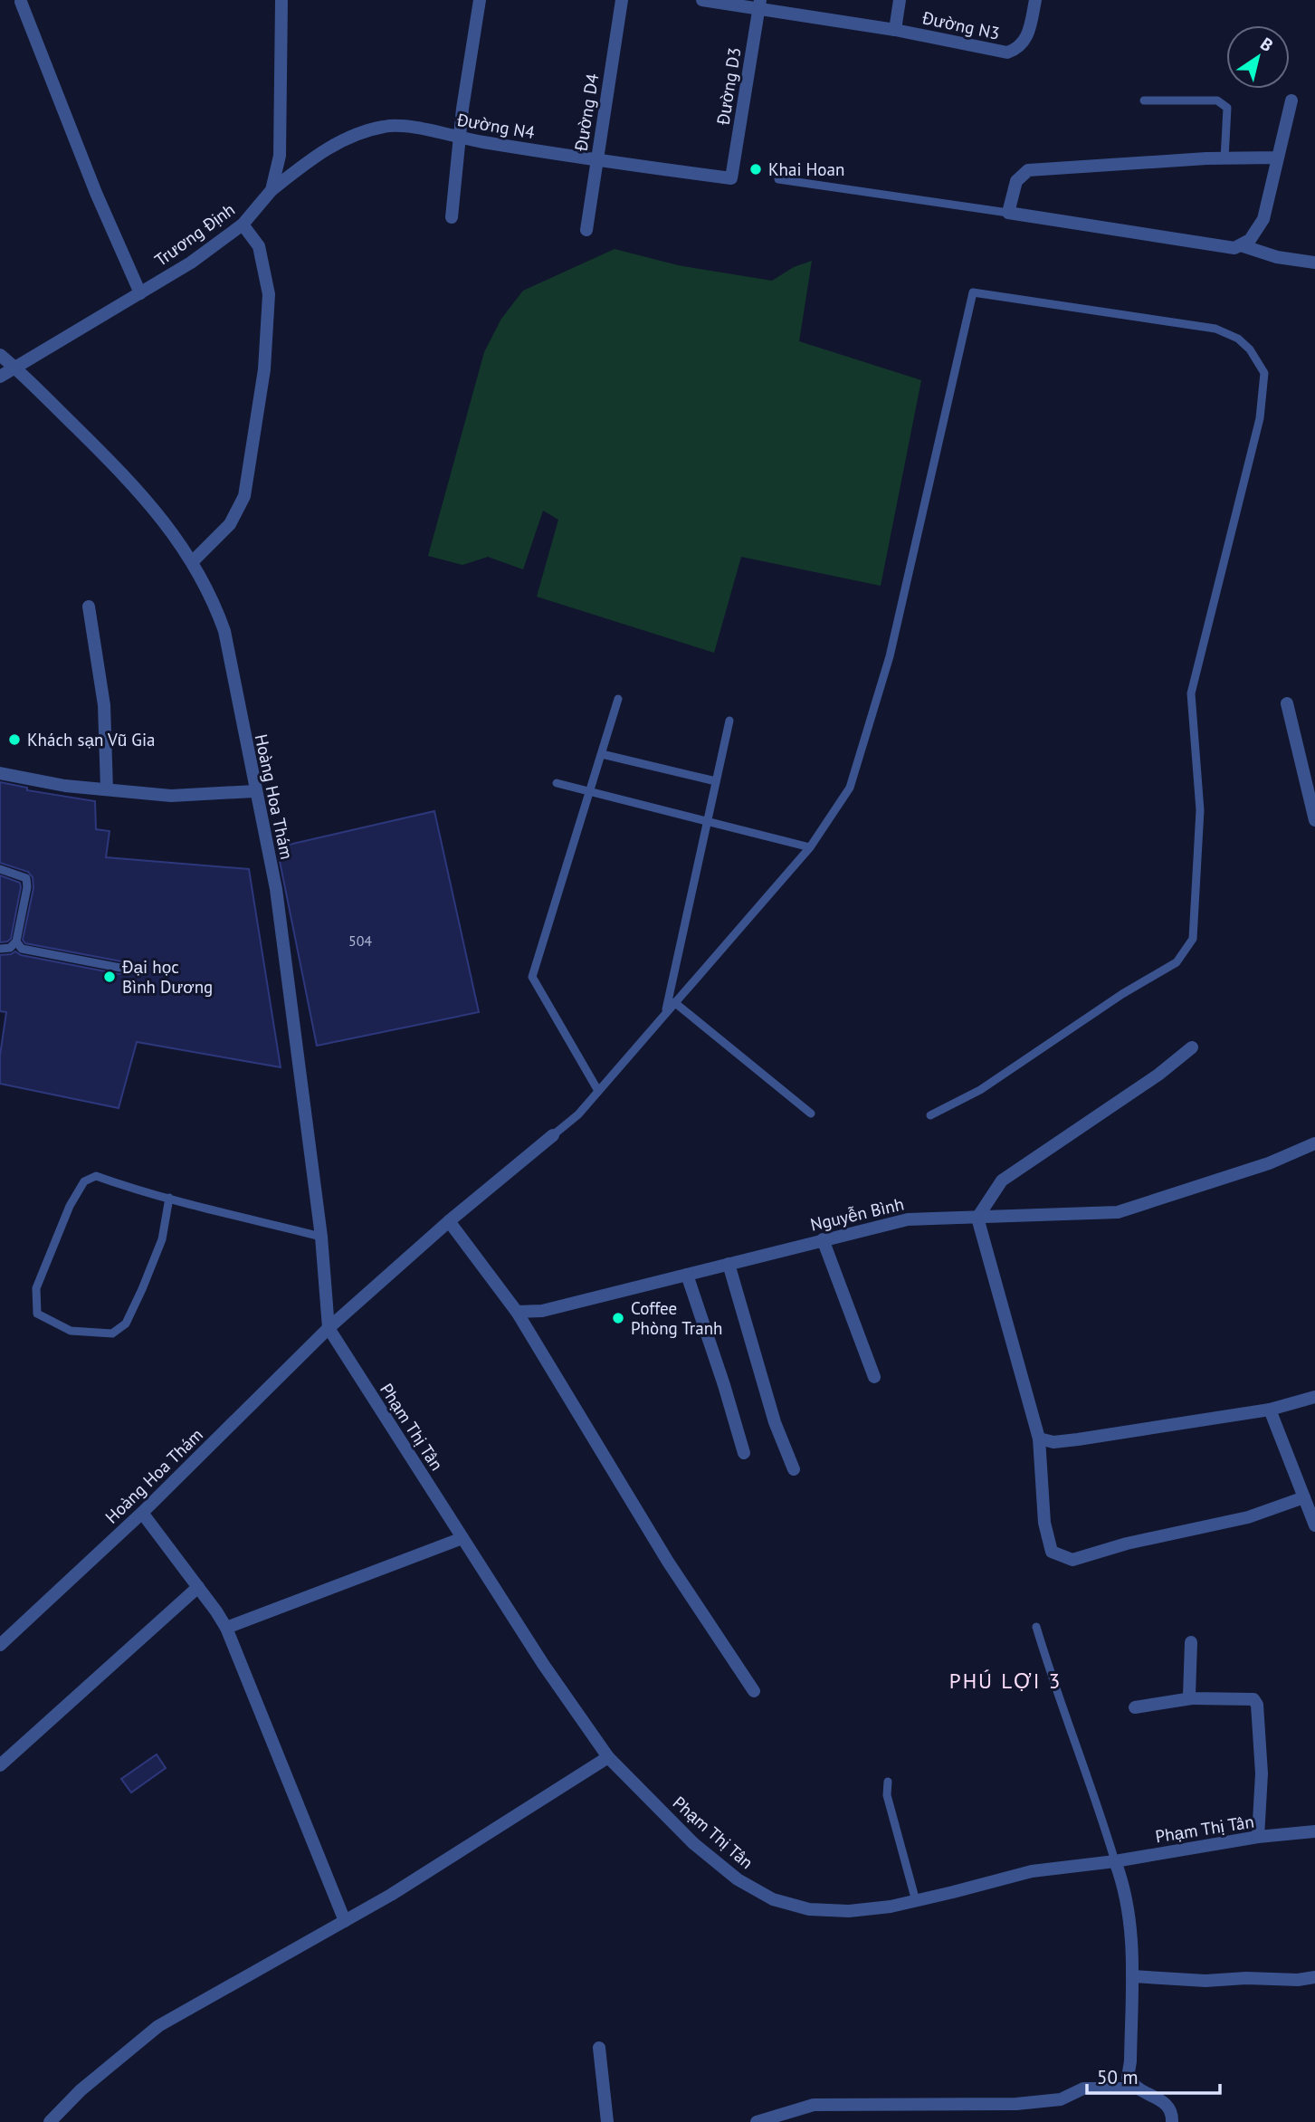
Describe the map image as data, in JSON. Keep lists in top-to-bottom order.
{
  "streets": {
    "street": [
      "Đường N3",
      "Đường D3",
      "Đường D4",
      "Đường N4",
      "Trương Định",
      "Hoàng Hoa Thám",
      "Nguyễn Bình",
      "Phạm Thị Tân"
    ]
  },
  "crossings": [
    ["Đường N3", "Đường D3"],
    ["Đường D3", "Đường N4"],
    ["Đường D4", "Đường N4"],
    ["Đường N4", "Trương Định"],
    ["Trương Định", "Hoàng Hoa Thám"],
    ["Hoàng Hoa Thám", "Phạm Thị Tân"]
  ],
  "districts": ["PHÚ LỢI 3"],
  "places": [
    "Khai Hoan",
    "Khách sạn Vũ Gia",
    "Đại học Bình Dương",
    "Coffee Phòng Tranh"
  ],
  "house_numbers": ["504"],
  "scale_bar": "50 m",
  "north": "top right"
}
